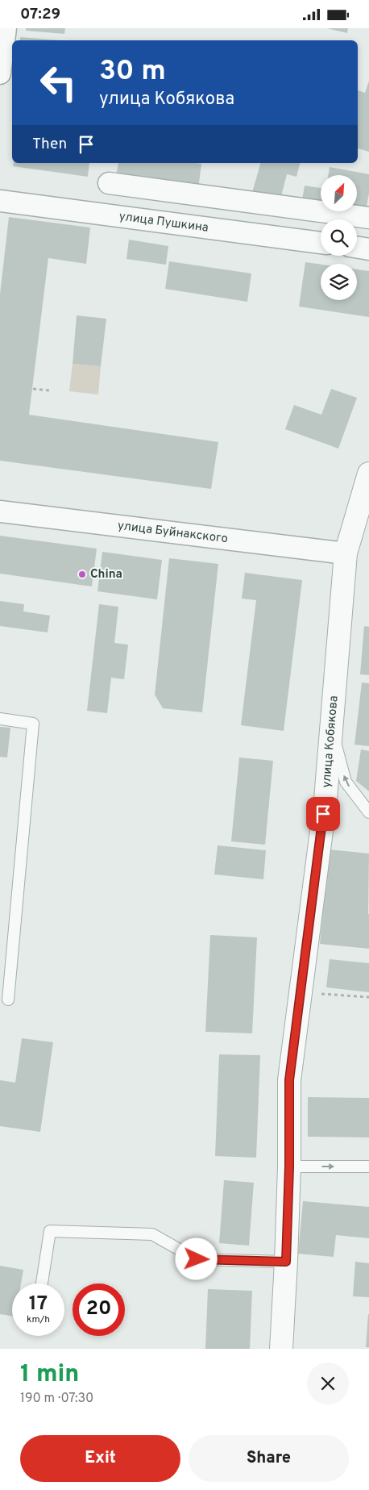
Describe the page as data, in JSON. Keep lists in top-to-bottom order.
{
  "streets": {
    "street": ["улица Пушкина", "улица Буйнакского", "улица Кобякова"]
  },
  "crossings": [
    ["улица Буйнакского", "улица Кобякова"]
  ],
  "places": ["China"],
  "north": "top right",
  "page": {
    "status": "07:29",
    "turn": ["30 m", "улица Кобякова"],
    "then": "Then",
    "speed": "17 km/h",
    "limit": "20",
    "heading": ["1 min", "190 m · 07:30"],
    "buttons": ["Exit", "Share"]
  }
}
